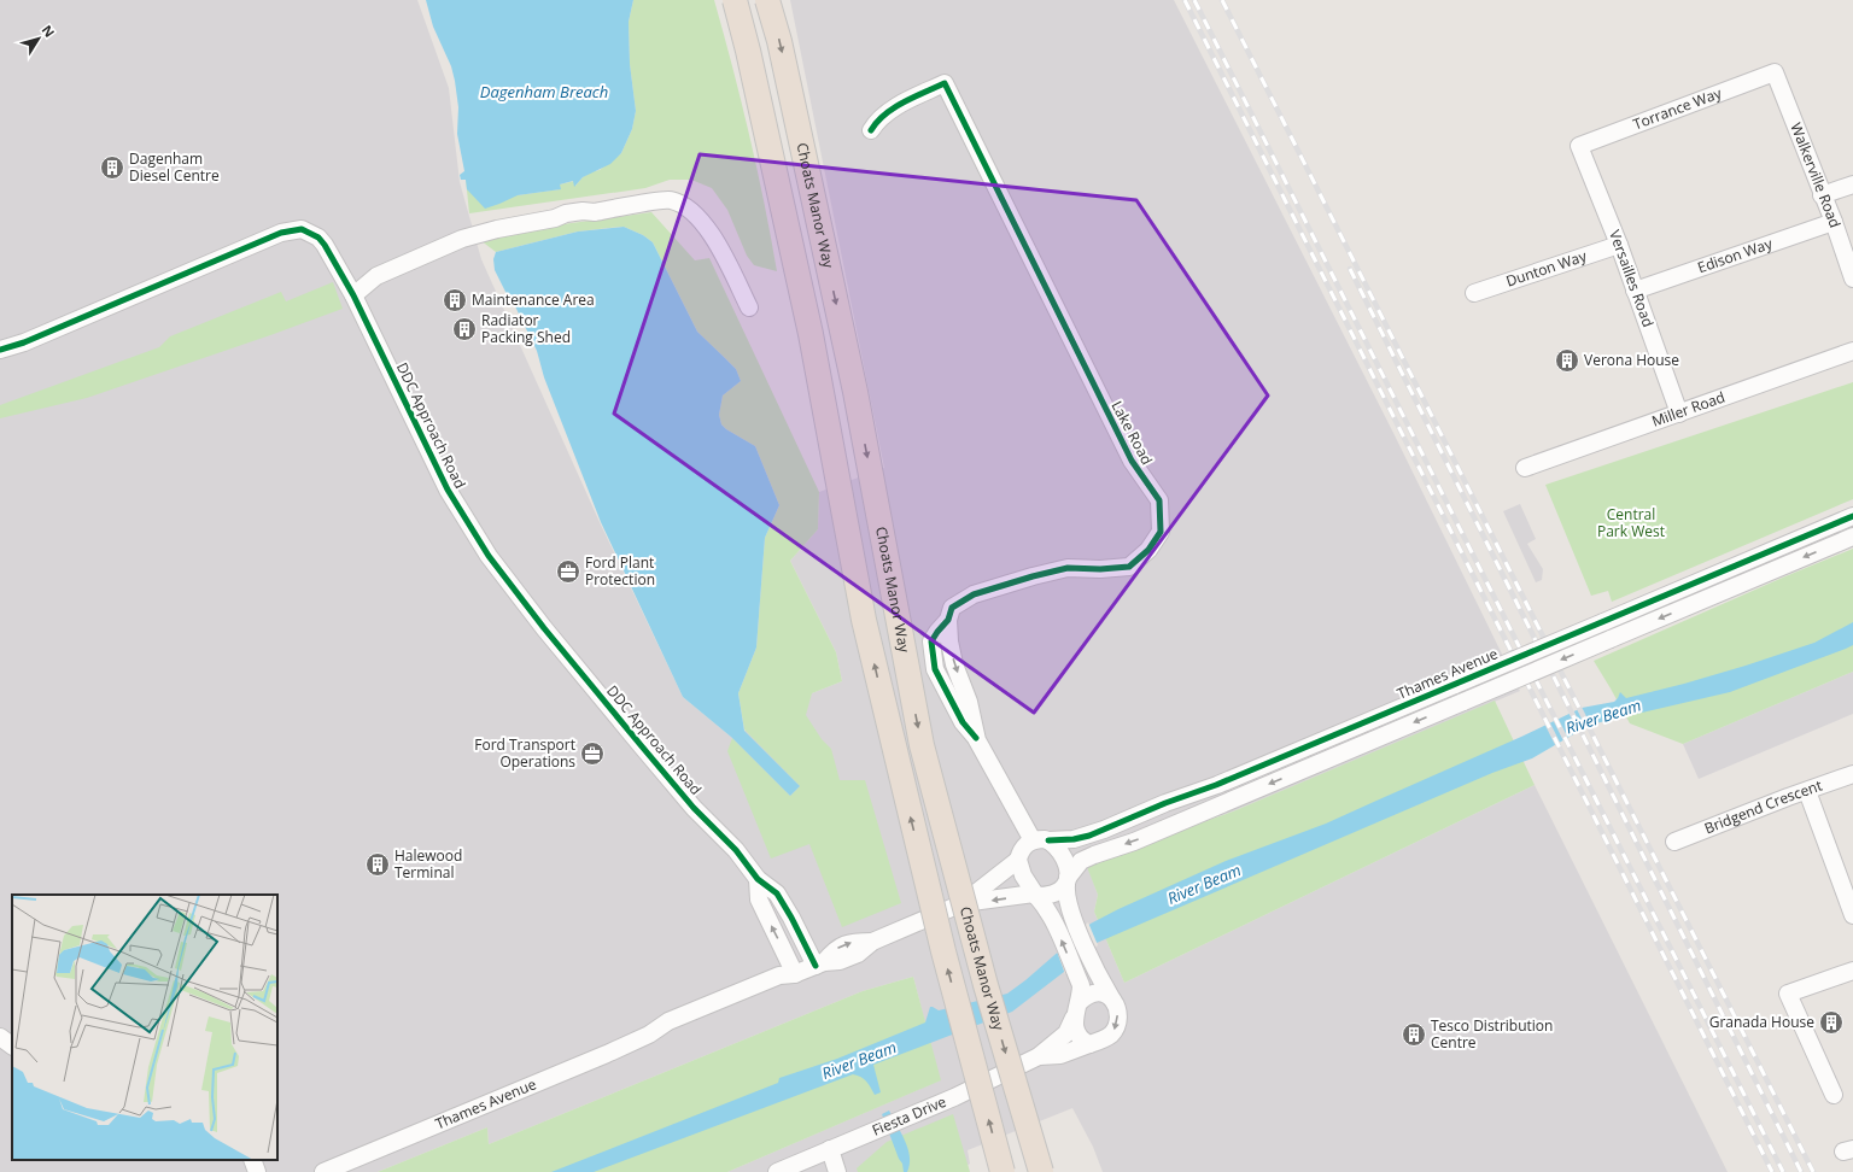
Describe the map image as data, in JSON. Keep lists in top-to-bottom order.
{
  "streets": {
    "highway": ["Choats Manor Way"],
    "street": [
      "Torrance Way",
      "Walkerville Road",
      "Edison Way",
      "Dunton Way",
      "Versailles Road",
      "Miller Road",
      "DDC Approach Road",
      "Lake Road",
      "Thames Avenue",
      "Bridgend Crescent",
      "Fiesta Drive"
    ]
  },
  "crossings": [
    ["Torrance Way", "Walkerville Road"],
    ["Torrance Way", "Versailles Road"],
    ["Walkerville Road", "Edison Way"],
    ["Edison Way", "Versailles Road"],
    ["Dunton Way", "Versailles Road"],
    ["Versailles Road", "Miller Road"],
    ["Lake Road", "Thames Avenue"]
  ],
  "water": ["Dagenham Breach", "River Beam"],
  "parks": ["Central Park West"],
  "places": {
    "building": [
      "Dagenham Diesel Centre",
      "Maintenance Area",
      "Radiator Packing Shed",
      "Verona House",
      "Halewood Terminal",
      "Granada House",
      "Tesco Distribution Centre"
    ],
    "office": ["Ford Plant Protection", "Ford Transport Operations"]
  },
  "north": "top right"
}
